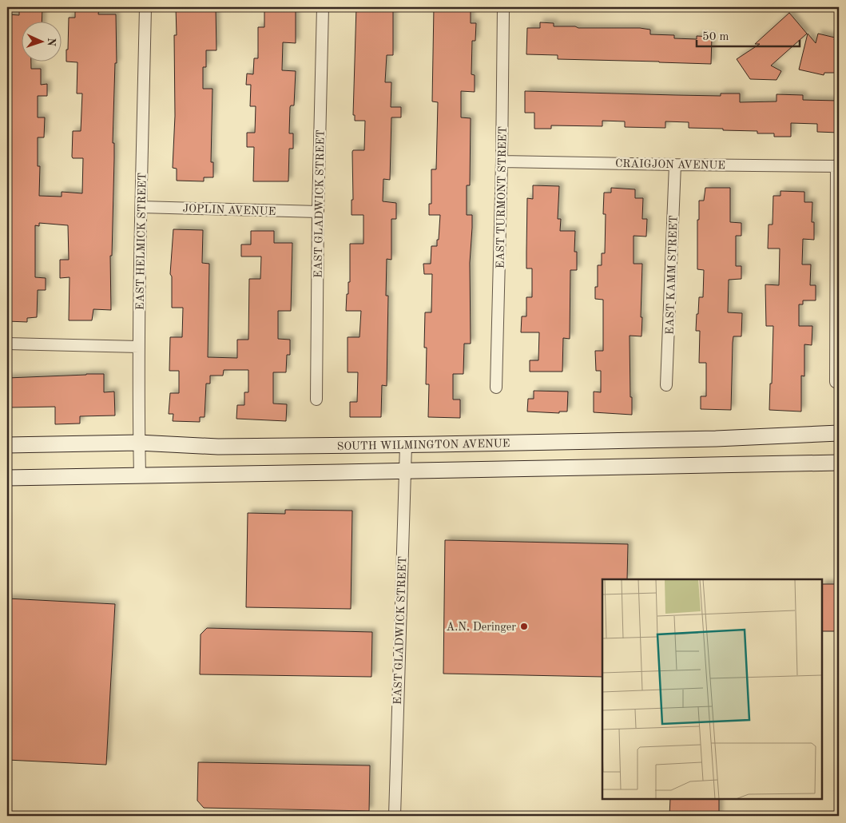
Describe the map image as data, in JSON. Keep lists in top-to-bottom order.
{
  "streets": {
    "main road": ["SOUTH WILMINGTON AVENUE"],
    "street": [
      "CRAIGJON AVENUE",
      "EAST TURMONT STREET",
      "EAST GLADWICK STREET",
      "JOPLIN AVENUE",
      "EAST HELMICK STREET",
      "EAST KAMM STREET"
    ]
  },
  "crossings": [
    ["CRAIGJON AVENUE", "EAST TURMONT STREET"],
    ["CRAIGJON AVENUE", "EAST KAMM STREET"],
    ["EAST GLADWICK STREET", "JOPLIN AVENUE"],
    ["EAST GLADWICK STREET", "SOUTH WILMINGTON AVENUE"],
    ["JOPLIN AVENUE", "EAST HELMICK STREET"],
    ["EAST HELMICK STREET", "SOUTH WILMINGTON AVENUE"]
  ],
  "places": ["A.N. Deringer"],
  "scale_bar": "50 m",
  "north": "right"
}
